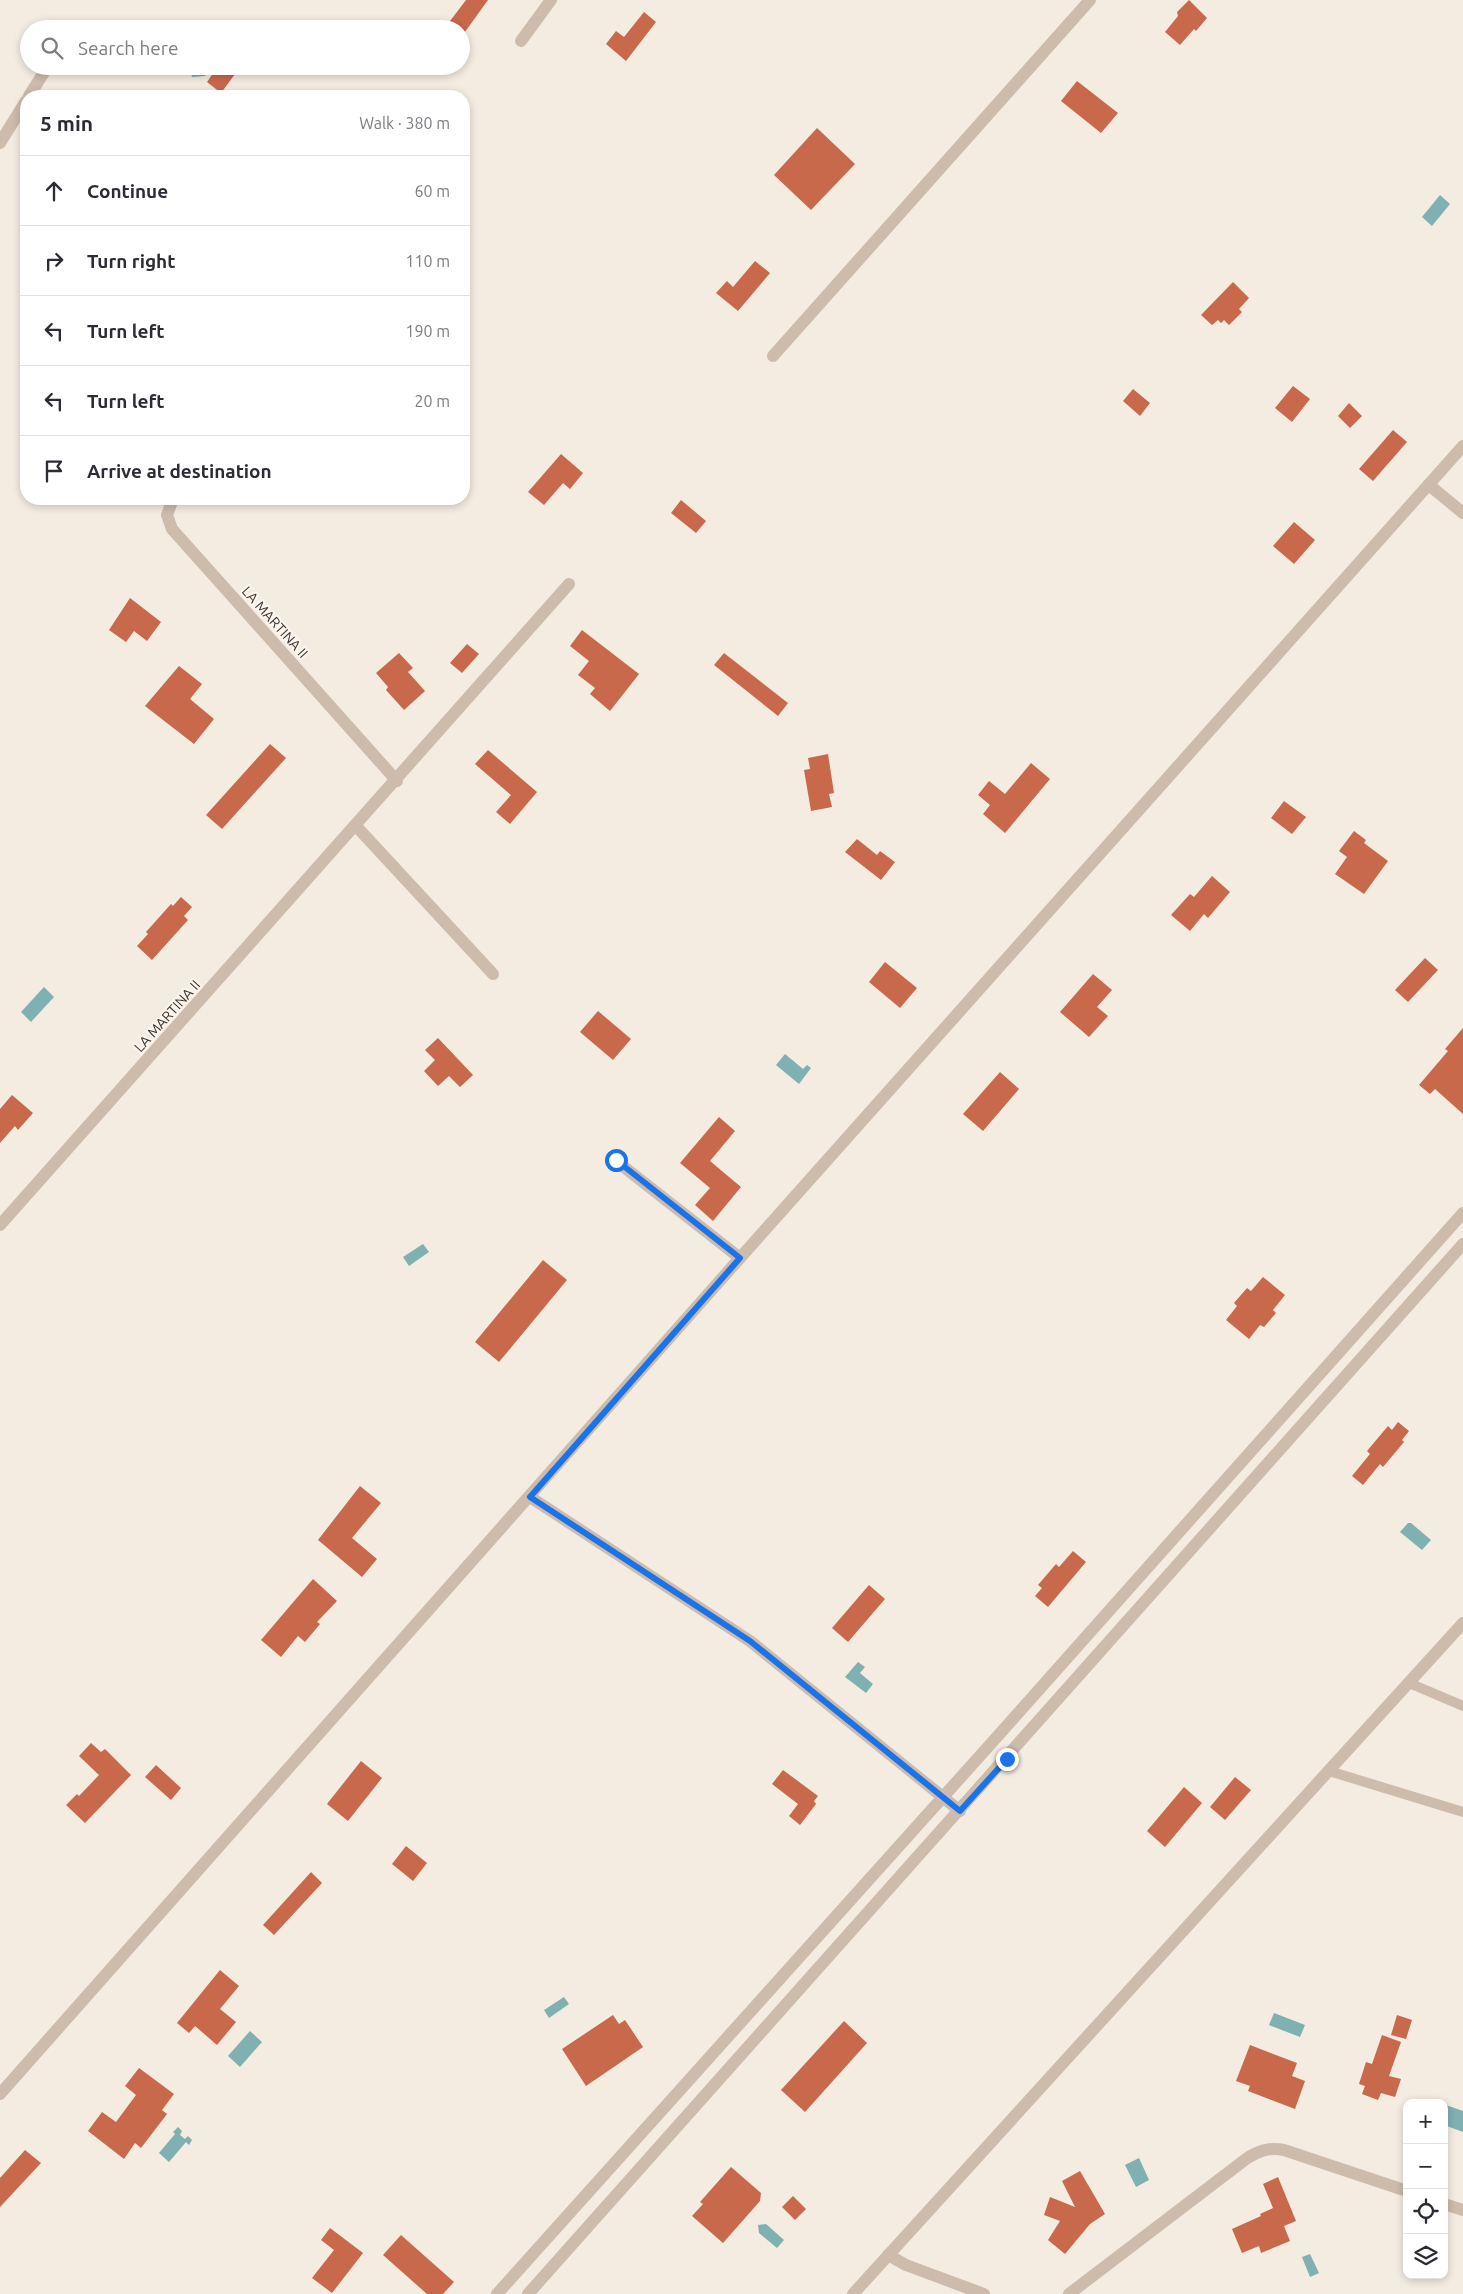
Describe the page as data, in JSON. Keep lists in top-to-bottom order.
{
  "streets": {
    "street": ["LA MARTINA II"]
  },
  "page": {
    "search": "Search here",
    "heading": ["5 min", "Walk · 380 m"],
    "list": [
      ["Continue", "60 m"],
      ["Turn right", "110 m"],
      ["Turn left", "190 m"],
      ["Turn left", "20 m"],
      "Arrive at destination"
    ],
    "map_buttons": ["+", "−"]
  }
}
